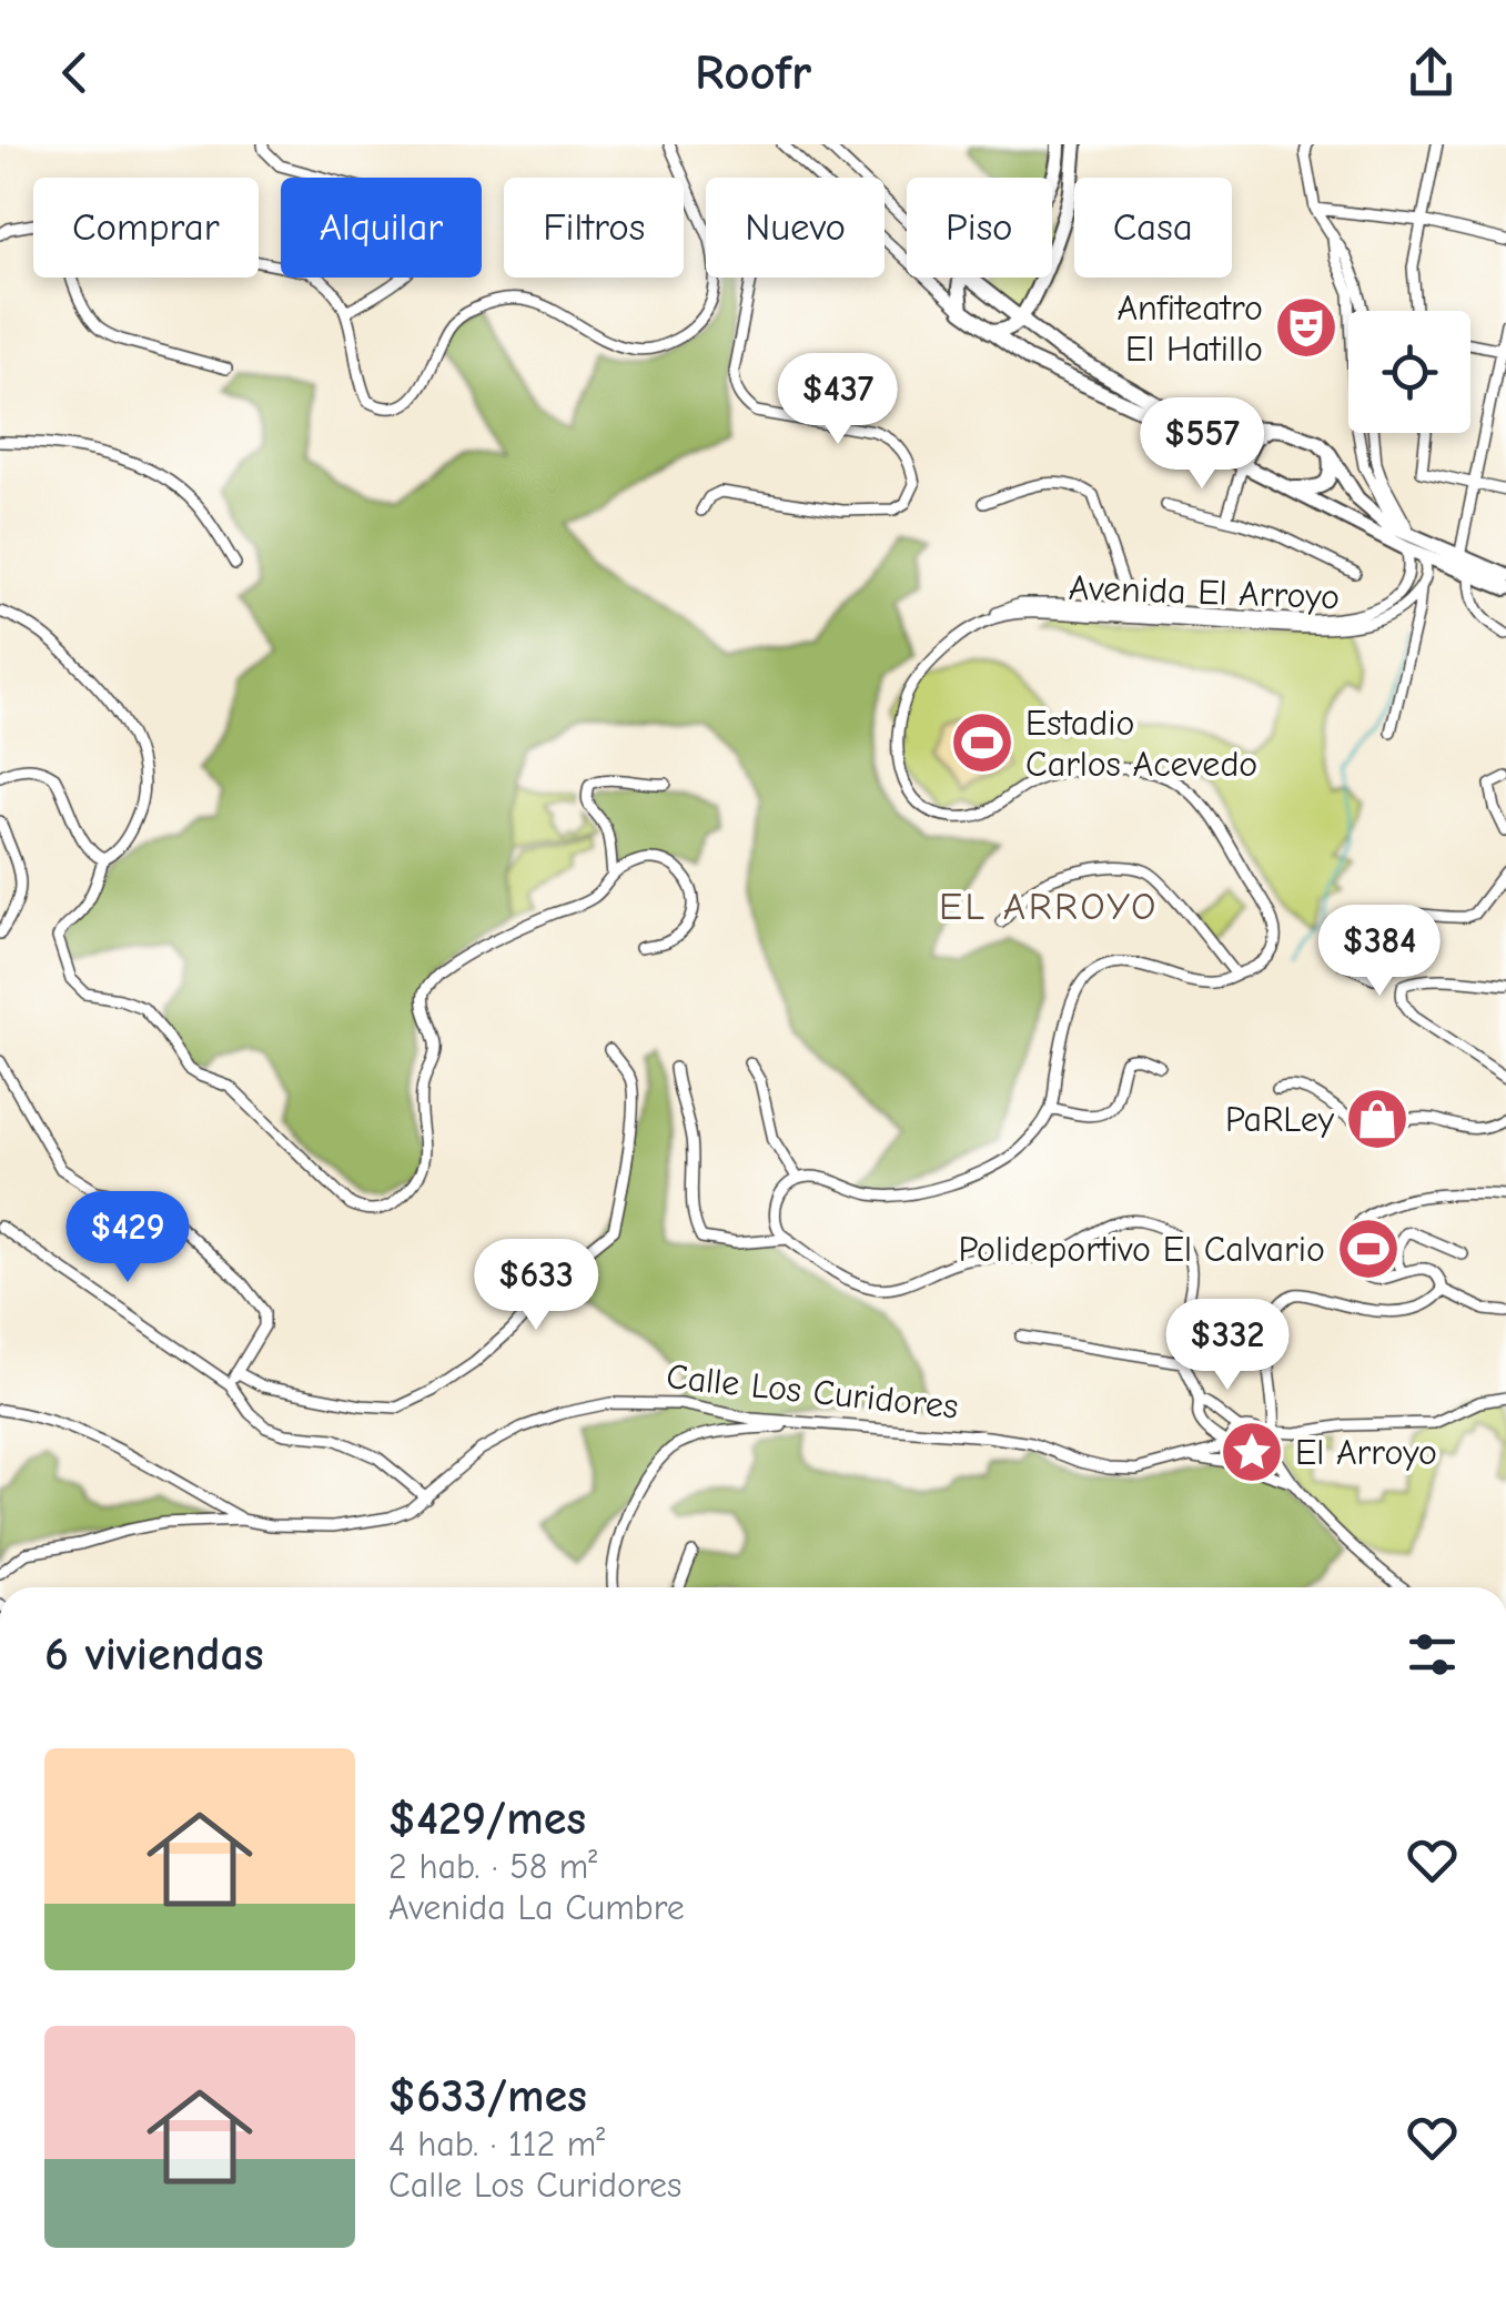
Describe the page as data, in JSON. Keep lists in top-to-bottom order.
{
  "streets": {
    "street": ["Avenida El Arroyo", "Calle Los Curidores"]
  },
  "districts": ["EL ARROYO"],
  "places": {
    "theatre": ["Anfiteatro El Hatillo"],
    "sports": ["Estadio Carlos Acevedo", "Polideportivo El Calvario"],
    "shop": ["PaRLey"],
    "place": ["El Arroyo"]
  },
  "page": {
    "header": "Roofr",
    "chip": [
      "Comprar",
      "Alquilar",
      "Filtros",
      "Nuevo",
      "Piso",
      "Casa"
    ],
    "price": [
      "$437",
      "$557",
      "$384",
      "$429",
      "$633",
      "$332"
    ],
    "heading": "6 viviendas",
    "list": [
      {
        "name": "$429/mes",
        "note": "2 hab. · 58 m² · Avenida La Cumbre"
      },
      {
        "name": "$633/mes",
        "note": "4 hab. · 112 m² · Calle Los Curidores"
      }
    ]
  }
}
